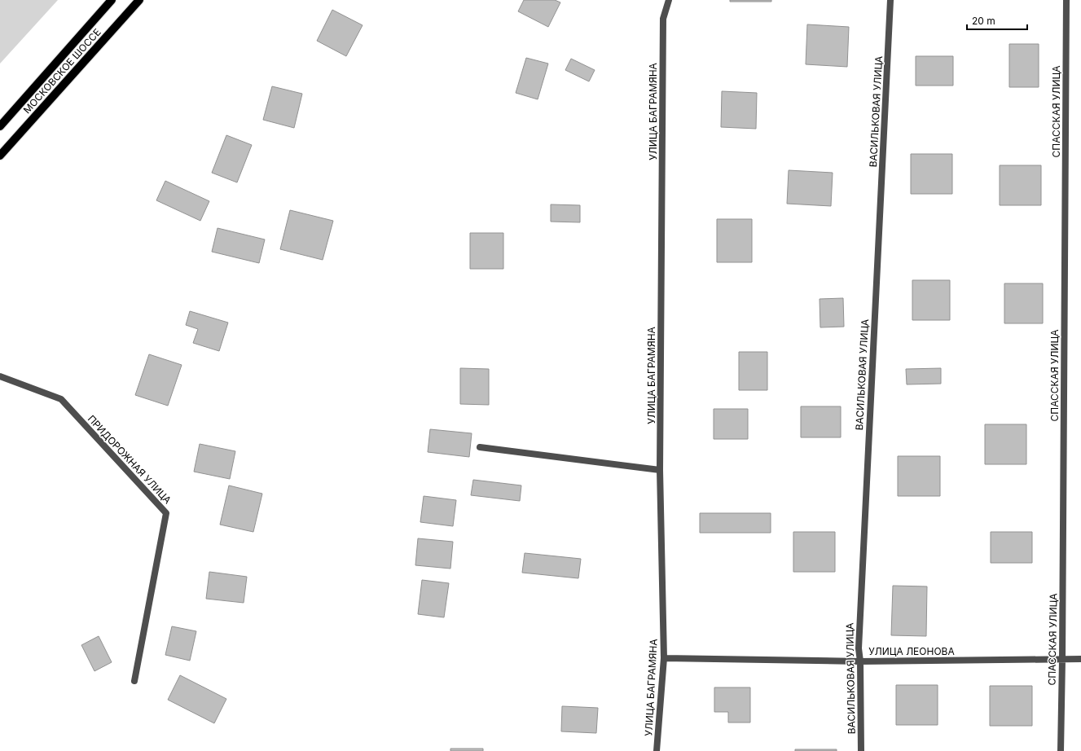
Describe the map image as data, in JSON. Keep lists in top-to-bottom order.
{
  "streets": {
    "main road": ["МОСКОВСКОЕ ШОССЕ"],
    "street": [
      "УЛИЦА БАГРАМЯНА",
      "ВАСИЛЬКОВАЯ УЛИЦА",
      "СПАССКАЯ УЛИЦА",
      "ПРИДОРОЖНАЯ УЛИЦА",
      "УЛИЦА ЛЕОНОВА"
    ]
  },
  "crossings": [
    ["УЛИЦА БАГРАМЯНА", "УЛИЦА ЛЕОНОВА"],
    ["ВАСИЛЬКОВАЯ УЛИЦА", "УЛИЦА ЛЕОНОВА"],
    ["СПАССКАЯ УЛИЦА", "УЛИЦА ЛЕОНОВА"]
  ],
  "scale_bar": "20 m"
}
